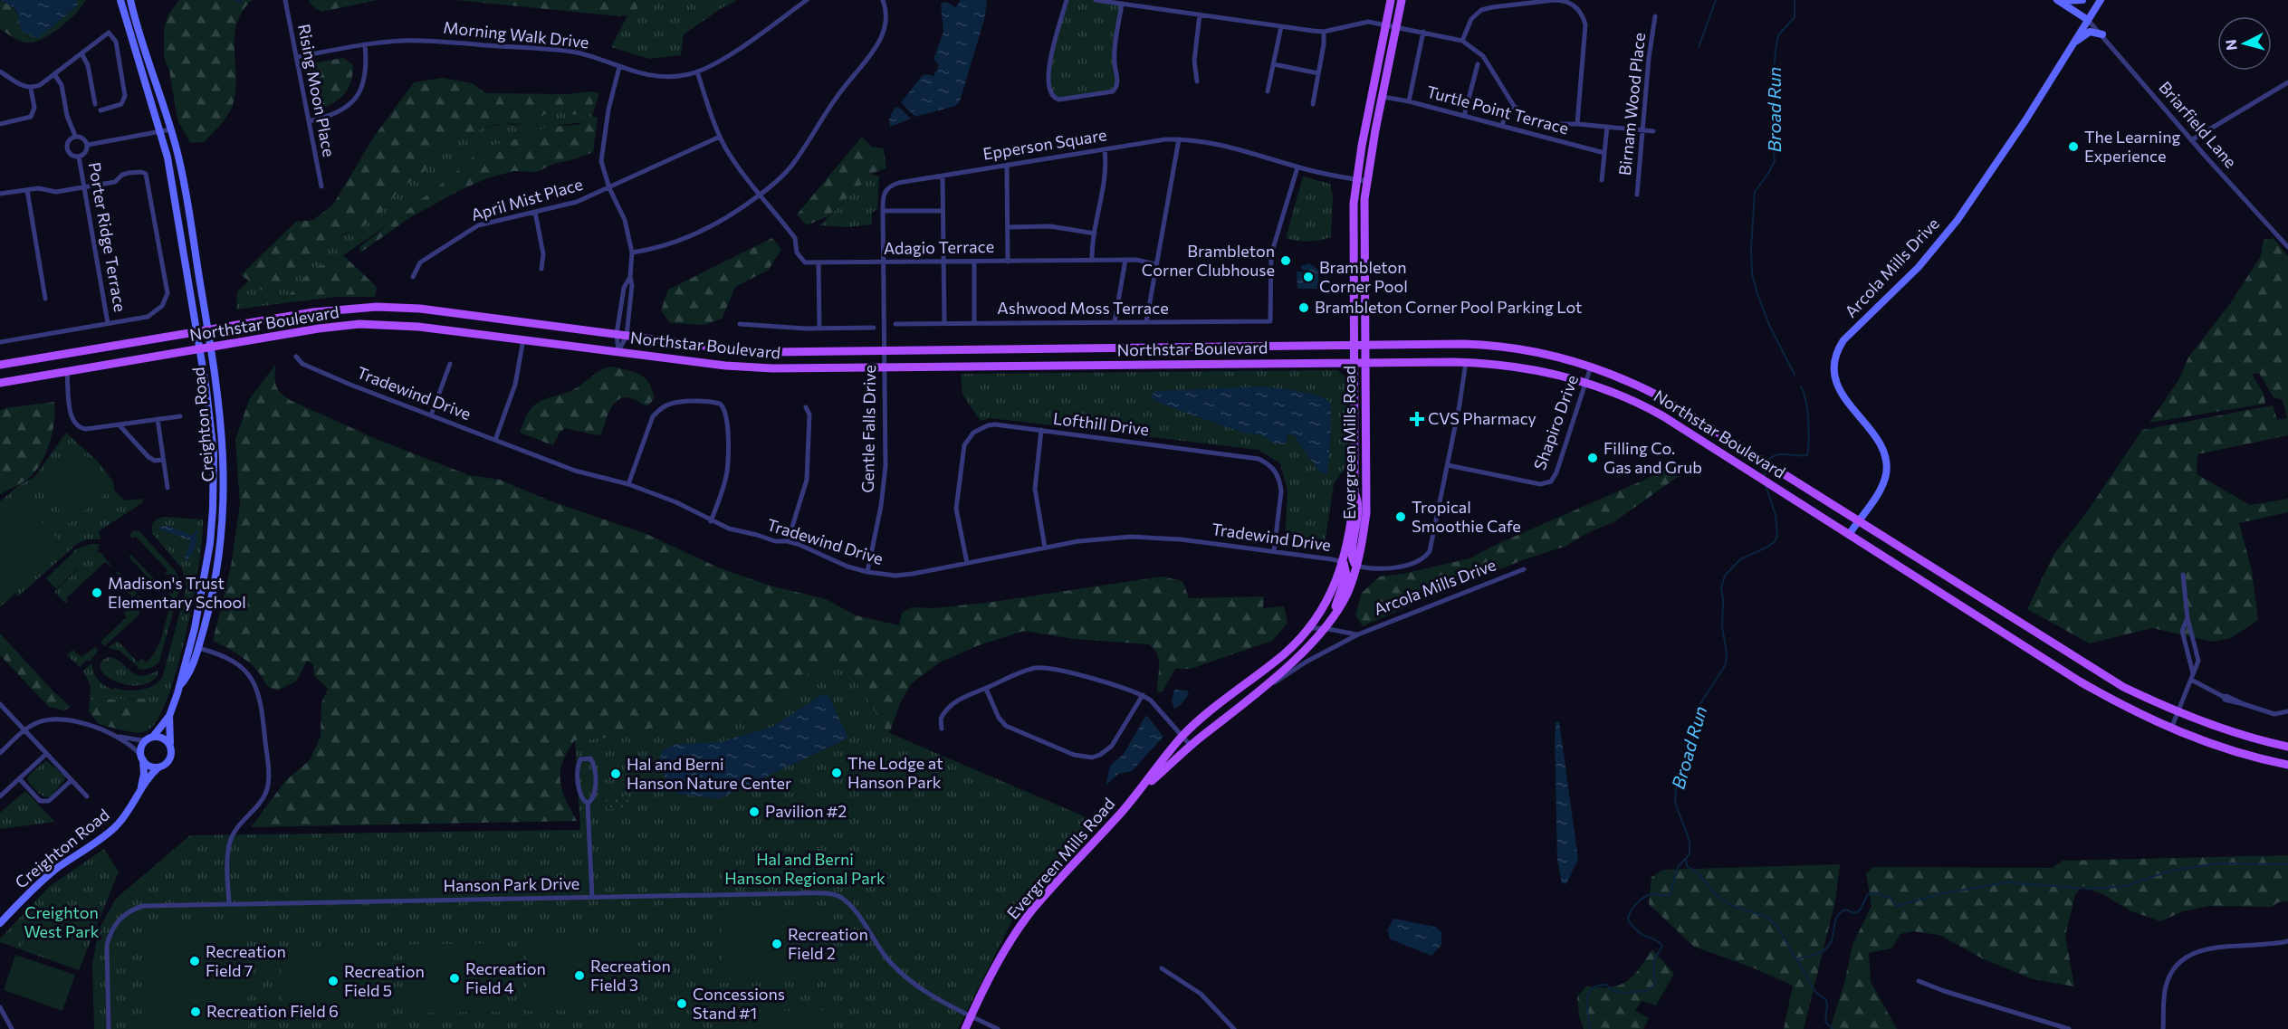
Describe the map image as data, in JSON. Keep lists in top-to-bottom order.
{
  "streets": {
    "main road": ["Northstar Boulevard", "Evergreen Mills Road"],
    "street": [
      "Morning Walk Drive",
      "Rising Moon Place",
      "Birnam Wood Place",
      "Turtle Point Terrace",
      "Briarfield Lane",
      "Epperson Square",
      "April Mist Place",
      "Porter Ridge Terrace",
      "Adagio Terrace",
      "Arcola Mills Drive",
      "Ashwood Moss Terrace",
      "Tradewind Drive",
      "Shapiro Drive",
      "Creighton Road",
      "Lofthill Drive",
      "Gentle Falls Drive",
      "Hanson Park Drive"
    ]
  },
  "crossings": [
    ["Morning Walk Drive", "Rising Moon Place"],
    ["Turtle Point Terrace", "Evergreen Mills Road"],
    ["Briarfield Lane", "Arcola Mills Drive"],
    ["Epperson Square", "Adagio Terrace"],
    ["Epperson Square", "Ashwood Moss Terrace"],
    ["Epperson Square", "Northstar Boulevard"],
    ["Epperson Square", "Gentle Falls Drive"],
    ["Epperson Square", "Evergreen Mills Road"],
    ["Arcola Mills Drive", "Northstar Boulevard"],
    ["Arcola Mills Drive", "Evergreen Mills Road"],
    ["Northstar Boulevard", "Shapiro Drive"],
    ["Northstar Boulevard", "Creighton Road"],
    ["Northstar Boulevard", "Gentle Falls Drive"],
    ["Northstar Boulevard", "Evergreen Mills Road"],
    ["Tradewind Drive", "Lofthill Drive"],
    ["Tradewind Drive", "Gentle Falls Drive"],
    ["Tradewind Drive", "Evergreen Mills Road"],
    ["Evergreen Mills Road", "Hanson Park Drive"]
  ],
  "water": ["Broad Run"],
  "parks": ["Hal and Berni Hanson Regional Park", "Creighton West Park"],
  "places": {
    "other": [
      "The Learning Experience",
      "Brambleton Corner Clubhouse",
      "Brambleton Corner Pool",
      "Brambleton Corner Pool Parking Lot",
      "Filling Co. Gas and Grub",
      "Tropical Smoothie Cafe",
      "Madison's Trust Elementary School",
      "The Lodge at Hanson Park",
      "Hal and Berni Hanson Nature Center",
      "Pavilion #2",
      "Recreation Field 2",
      "Recreation Field 7",
      "Recreation Field 3",
      "Recreation Field 4",
      "Recreation Field 5",
      "Concessions Stand #1",
      "Recreation Field 6"
    ],
    "health": ["CVS Pharmacy"]
  },
  "north": "left"
}
